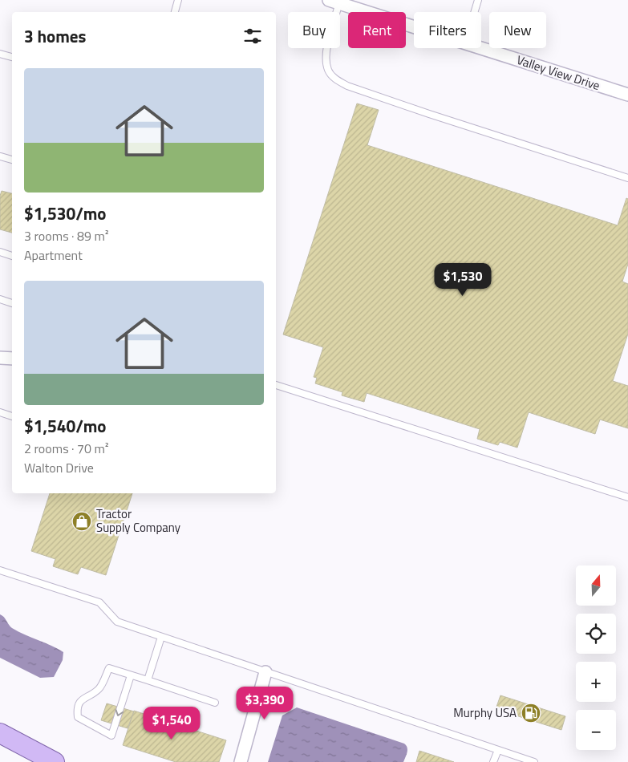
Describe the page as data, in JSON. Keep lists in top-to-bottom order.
{
  "streets": {
    "street": ["Valley View Drive"]
  },
  "places": {
    "shop": ["Tractor Supply Company"],
    "fuel station": ["Murphy USA"]
  },
  "north": "top",
  "page": {
    "chip": [
      "Buy",
      "Rent",
      "Filters",
      "New"
    ],
    "heading": "3 homes",
    "list": [
      {
        "name": "$1,530/mo",
        "note": "3 rooms · 89 m² · Apartment"
      },
      {
        "name": "$1,540/mo",
        "note": "2 rooms · 70 m² · Walton Drive"
      }
    ],
    "price": ["$1,530", "$3,390", "$1,540"],
    "map_buttons": ["+", "−"]
  }
}
